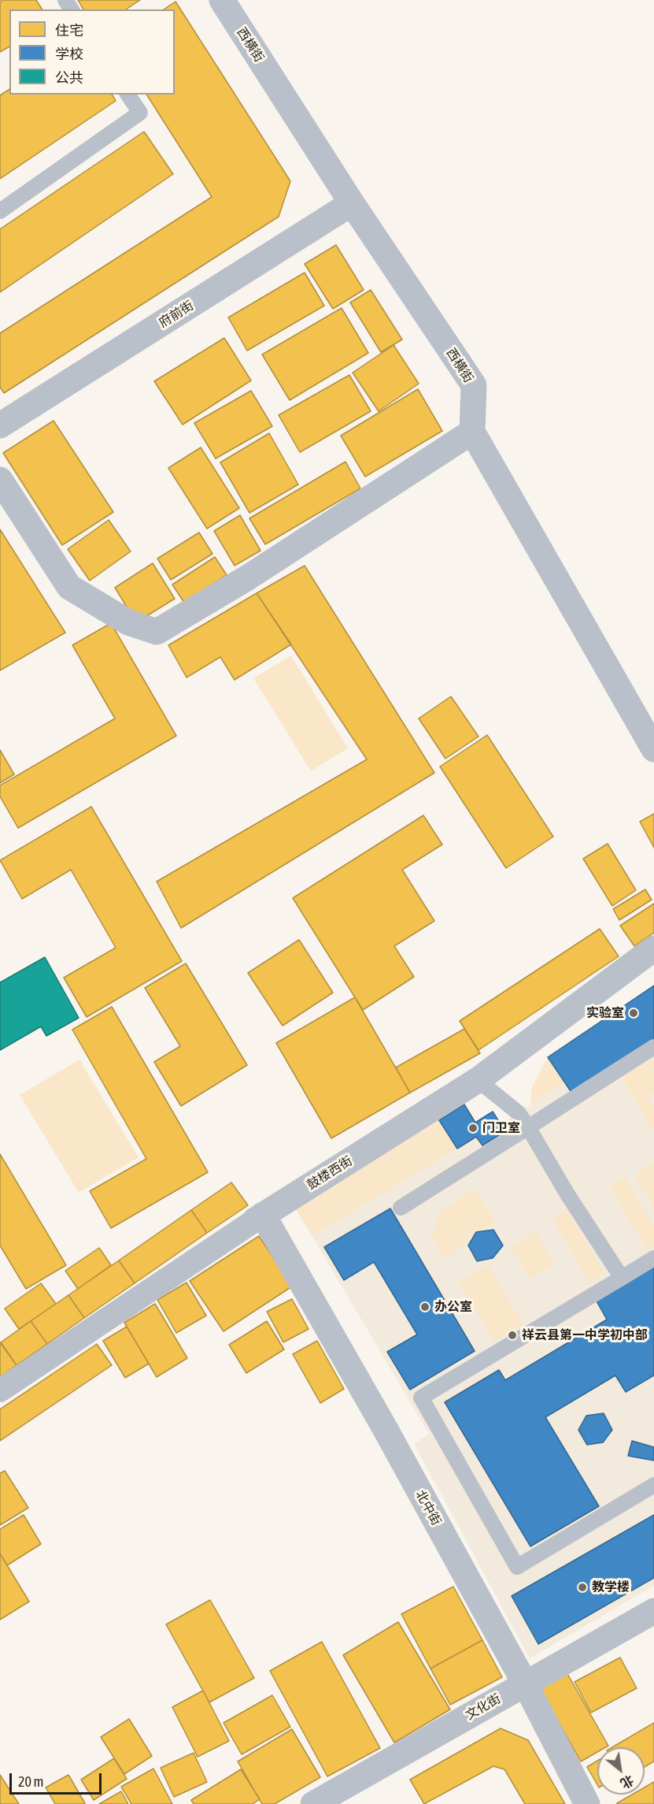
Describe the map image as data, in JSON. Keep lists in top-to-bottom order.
{
  "streets": {
    "street": [
      "西横街",
      "府前街",
      "鼓楼西街",
      "北中街",
      "文化街"
    ]
  },
  "crossings": [
    ["西横街", "府前街"],
    ["鼓楼西街", "北中街"],
    ["北中街", "文化街"]
  ],
  "places": [
    "实验室",
    "门卫室",
    "办公室",
    "祥云县第一中学初中部",
    "教学楼"
  ],
  "legend": ["住宅", "学校", "公共"],
  "scale_bar": "20 m",
  "north": "bottom right"
}
